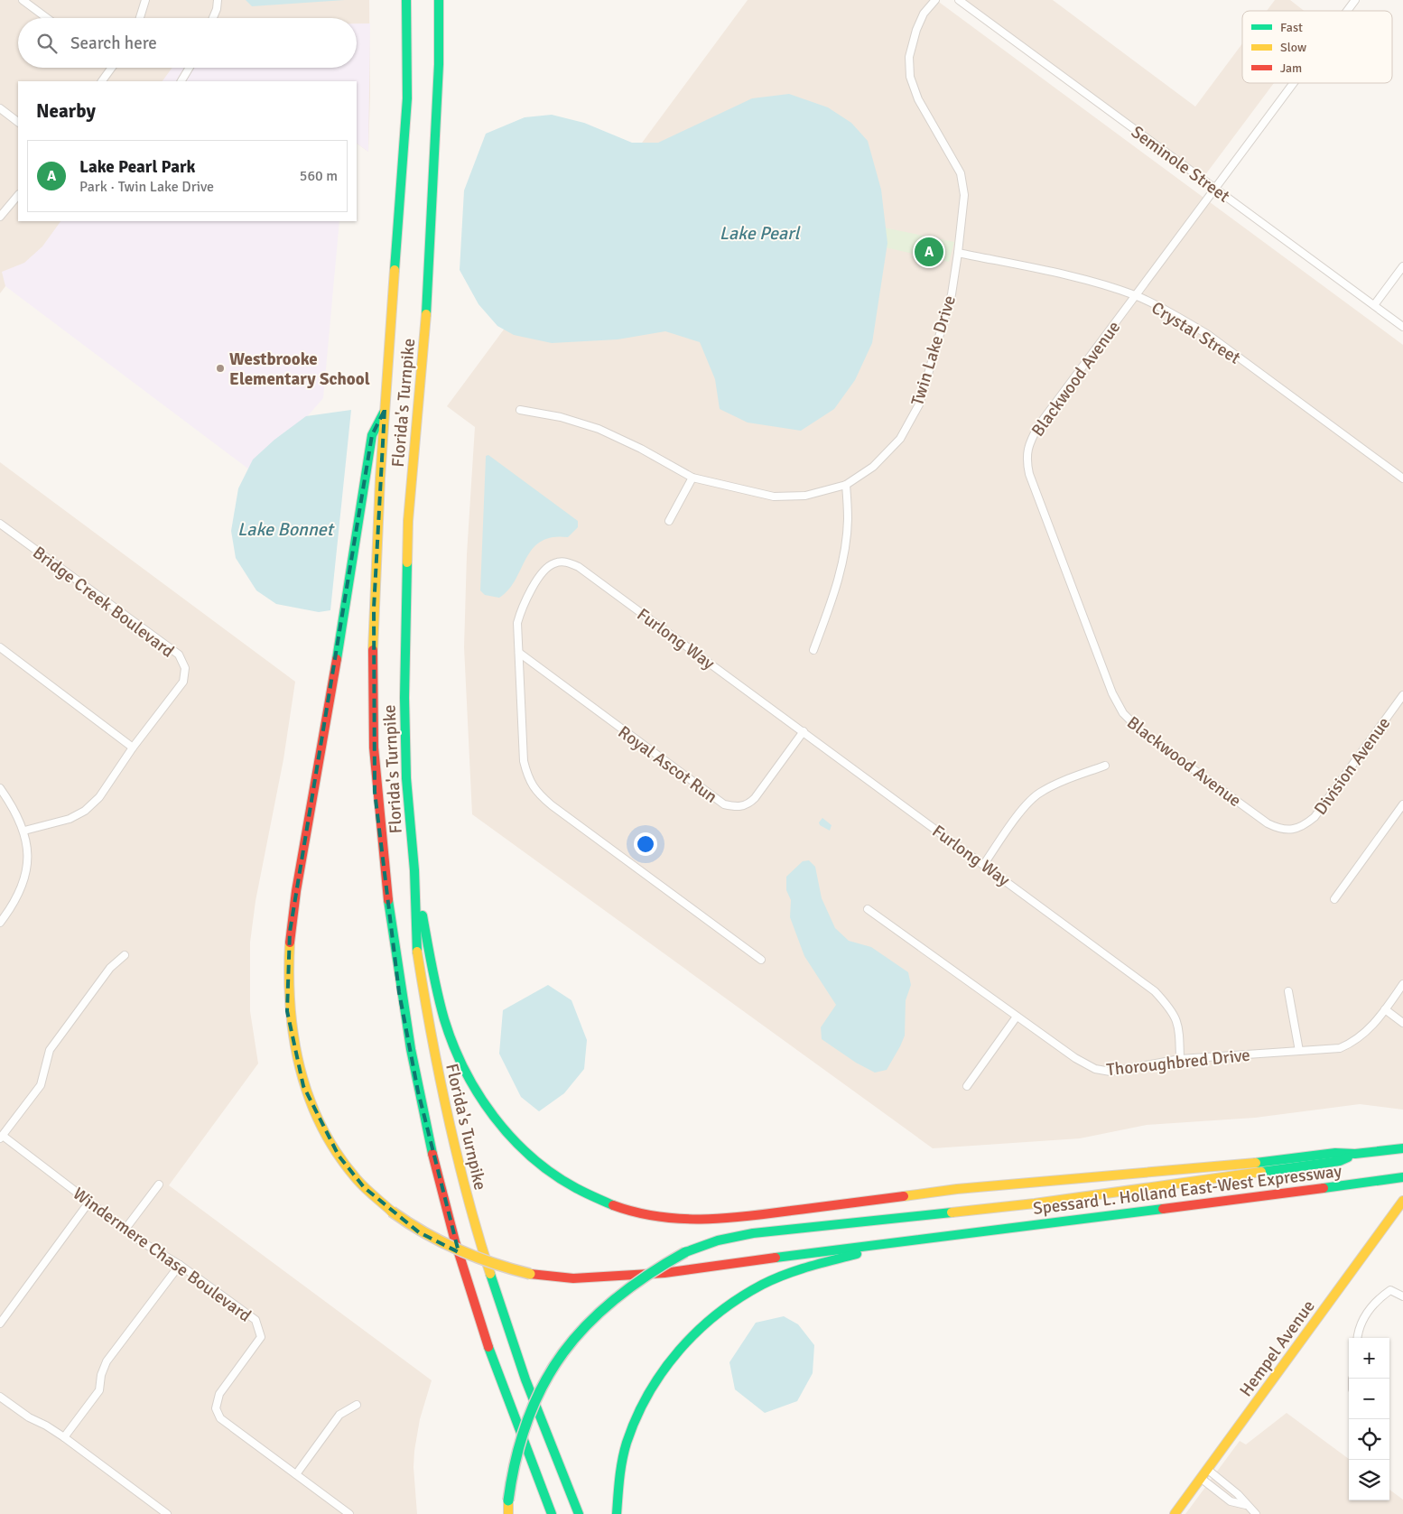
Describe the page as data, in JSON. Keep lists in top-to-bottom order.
{
  "streets": {
    "main road": ["Florida's Turnpike", "Spessard L. Holland East-West Expressway", "Hempel Avenue"],
    "street": [
      "Seminole Street",
      "Crystal Street",
      "Twin Lake Drive",
      "Blackwood Avenue",
      "Bridge Creek Boulevard",
      "Furlong Way",
      "Royal Ascot Run",
      "Division Avenue",
      "Thoroughbred Drive",
      "Windermere Chase Boulevard"
    ]
  },
  "crossings": [
    ["Seminole Street", "Blackwood Avenue"],
    ["Crystal Street", "Twin Lake Drive"],
    ["Crystal Street", "Blackwood Avenue"],
    ["Blackwood Avenue", "Division Avenue"],
    ["Furlong Way", "Royal Ascot Run"],
    ["Furlong Way", "Thoroughbred Drive"]
  ],
  "water": ["Lake Pearl", "Lake Bonnet"],
  "places": ["Westbrooke Elementary School"],
  "legend": ["Fast", "Slow", "Jam"],
  "page": {
    "search": "Search here",
    "heading": "Nearby",
    "list": [
      {
        "mark": "A",
        "name": "Lake Pearl Park",
        "note": "Park · Twin Lake Drive",
        "value": "560 m"
      }
    ],
    "pins": "A",
    "map_buttons": ["+", "−"]
  }
}
